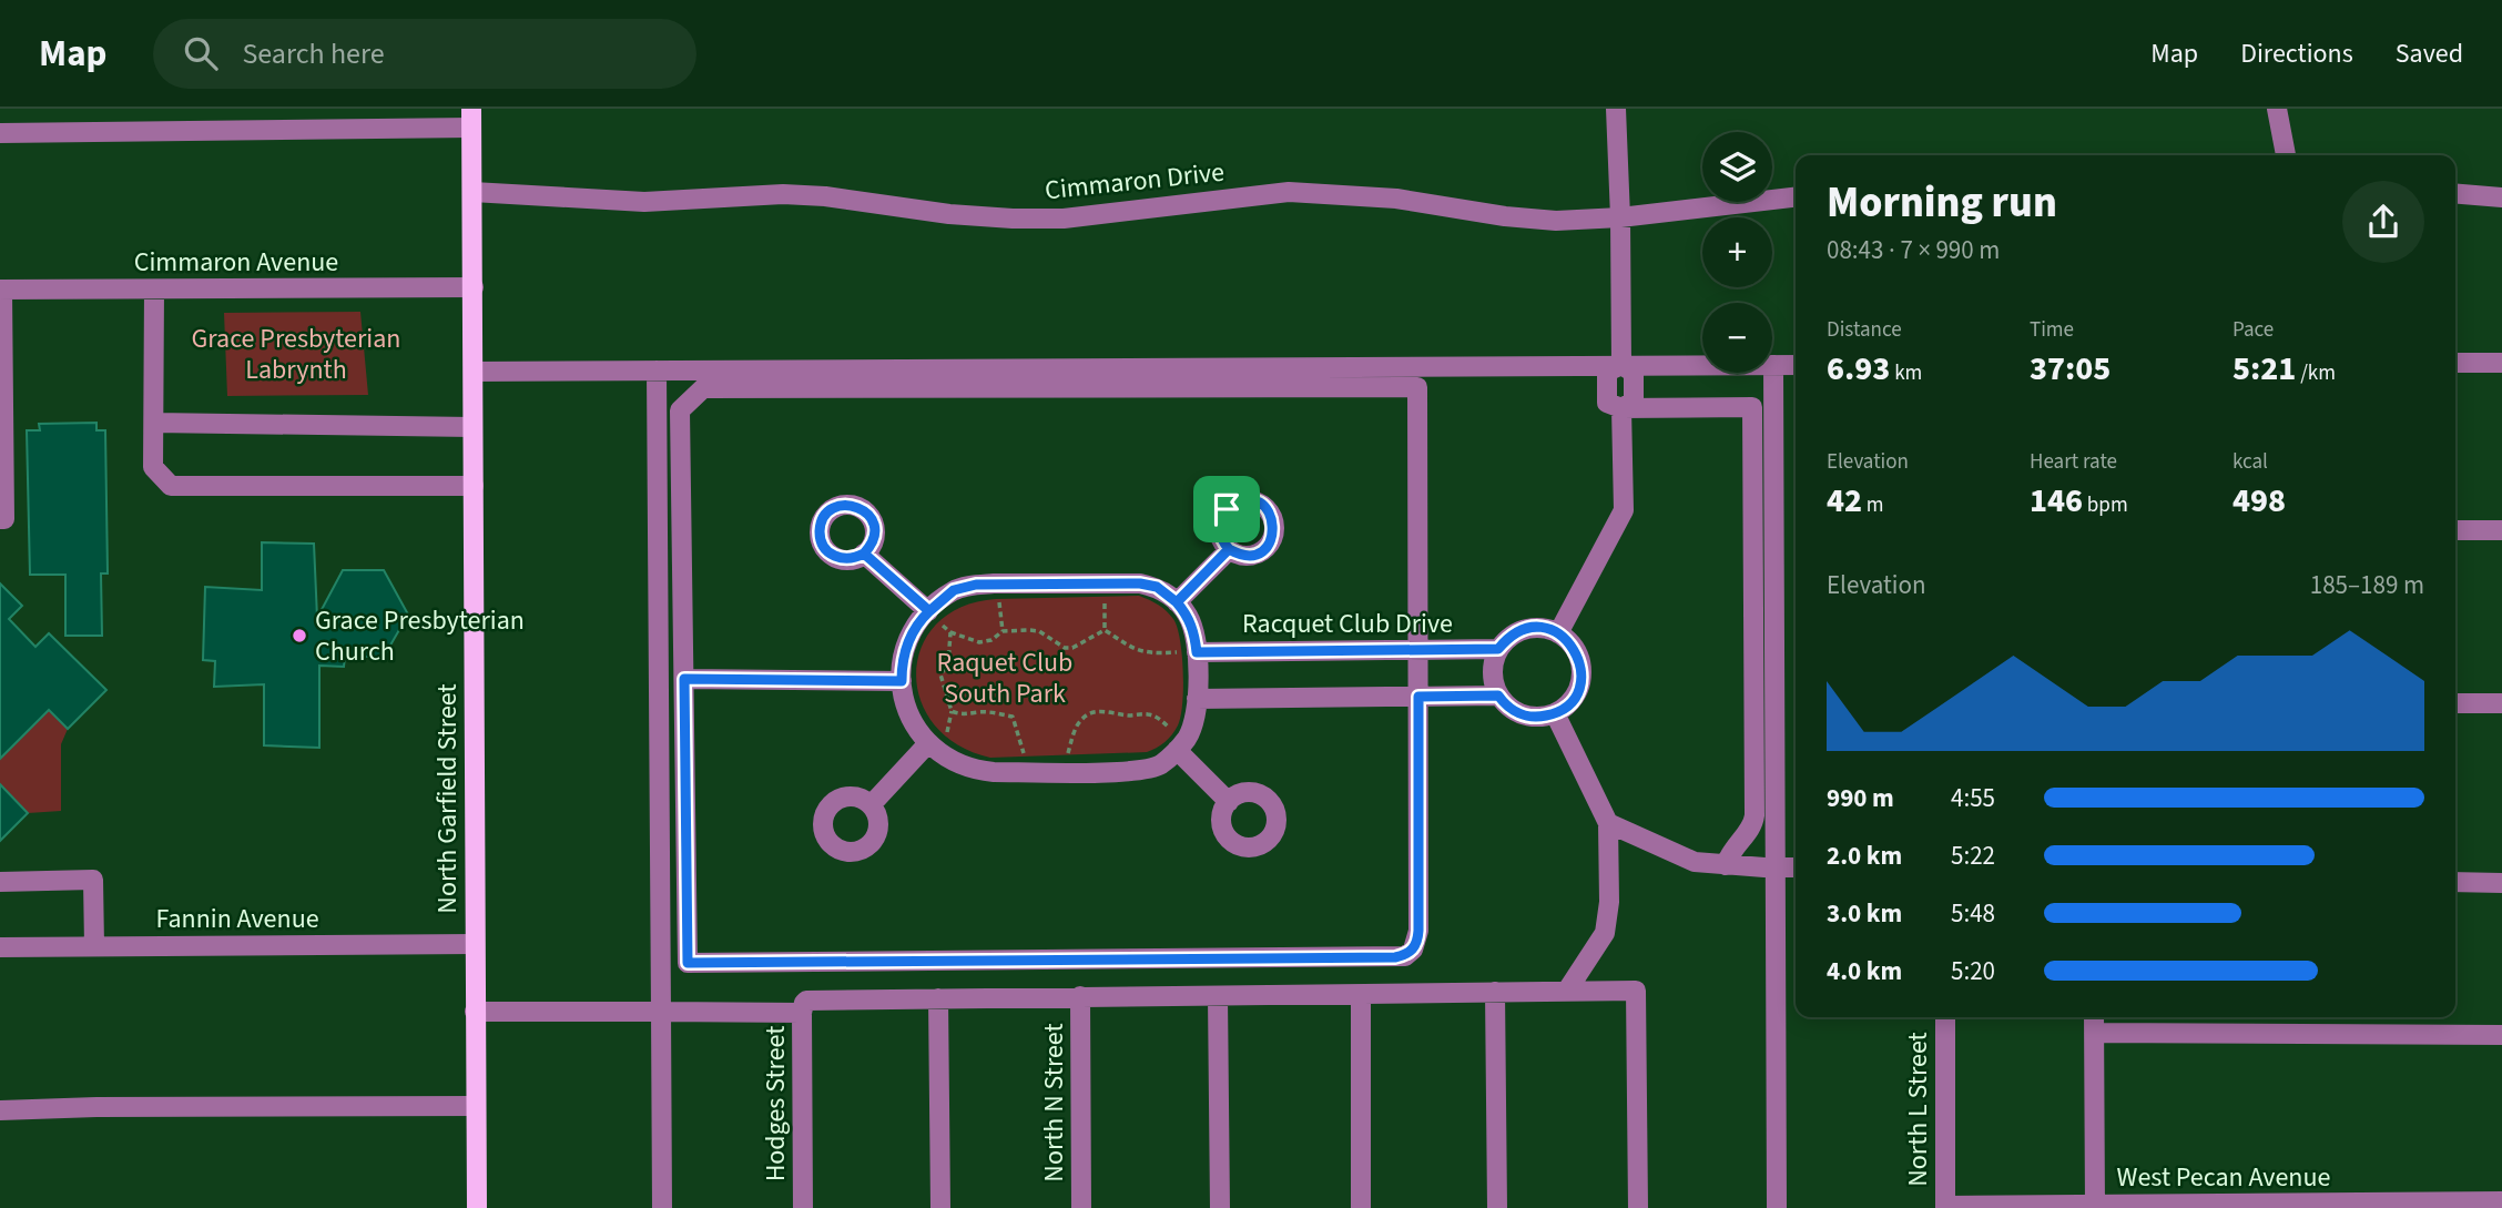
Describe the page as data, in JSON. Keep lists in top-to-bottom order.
{
  "streets": {
    "main road": ["North Garfield Street"],
    "street": [
      "Cimmaron Drive",
      "Cimmaron Avenue",
      "Racquet Club Drive",
      "Fannin Avenue",
      "North N Street",
      "Hodges Street",
      "North L Street",
      "West Pecan Avenue"
    ]
  },
  "crossings": [
    ["Cimmaron Drive", "North Garfield Street"],
    ["Cimmaron Avenue", "North Garfield Street"],
    ["North Garfield Street", "Fannin Avenue"],
    ["North L Street", "West Pecan Avenue"]
  ],
  "parks": ["Grace Presbyterian Labrynth", "Raquet Club South Park"],
  "places": ["Grace Presbyterian Church"],
  "page": {
    "header": "Map",
    "search": "Search here",
    "nav": ["Map", "Directions", "Saved"],
    "map_buttons": ["+", "−"],
    "heading": ["Morning run", "08:43 · 7 × 990 m"],
    "stats": [
      ["Distance", "6.93 km"],
      ["Time", "37:05"],
      ["Pace", "5:21 /km"],
      ["Elevation", "42 m"],
      ["Heart rate", "146 bpm"],
      ["kcal", "498"]
    ],
    "chart": ["Elevation", "185–189 m"],
    "list": [
      {
        "name": "990 m",
        "note": "4:55"
      },
      {
        "name": "2.0 km",
        "note": "5:22"
      },
      {
        "name": "3.0 km",
        "note": "5:48"
      },
      {
        "name": "4.0 km",
        "note": "5:20"
      }
    ]
  }
}
